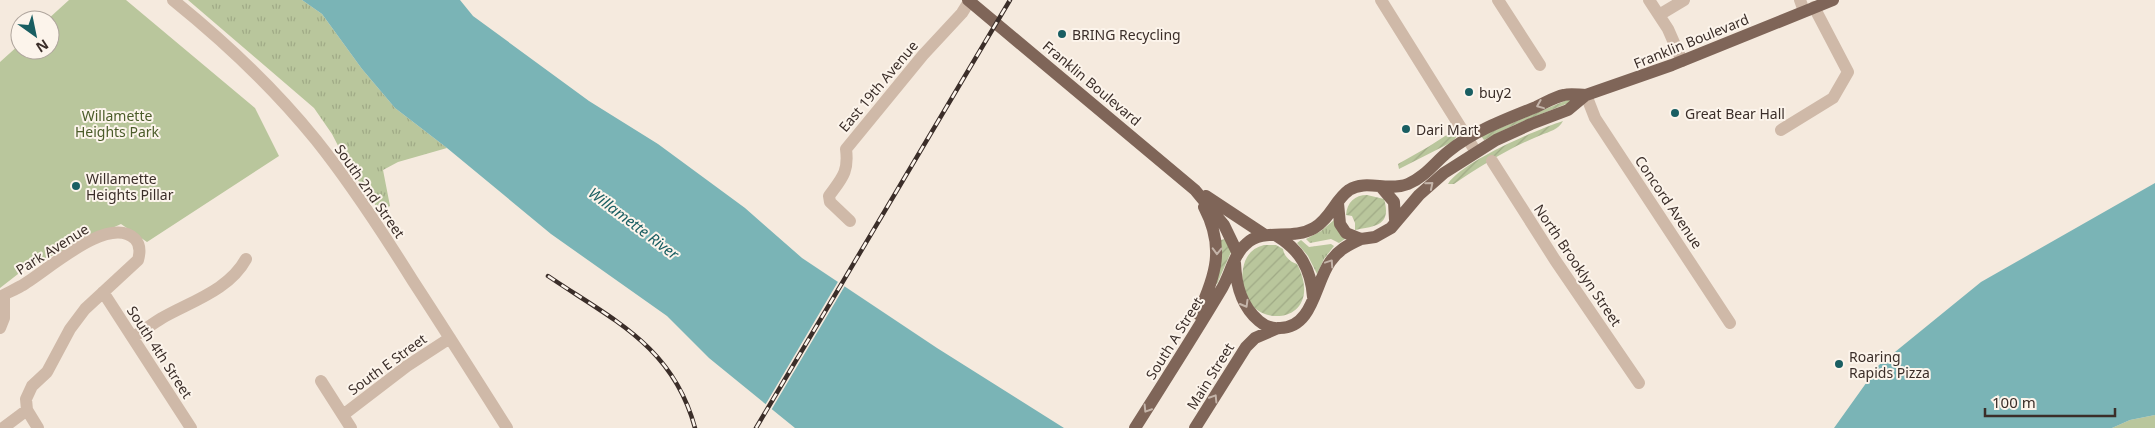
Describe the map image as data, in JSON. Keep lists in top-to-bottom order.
{
  "streets": {
    "main road": ["Franklin Boulevard", "South A Street", "Main Street"],
    "street": [
      "East 19th Avenue",
      "South 2nd Street",
      "Concord Avenue",
      "Park Avenue",
      "North Brooklyn Street",
      "South 4th Street",
      "South E Street"
    ]
  },
  "crossings": [
    ["Franklin Boulevard", "East 19th Avenue"],
    ["Franklin Boulevard", "Concord Avenue"],
    ["Franklin Boulevard", "South A Street"],
    ["Franklin Boulevard", "Main Street"],
    ["South 2nd Street", "South E Street"],
    ["Park Avenue", "South 4th Street"],
    ["South A Street", "Main Street"]
  ],
  "one_way": ["South A Street", "Main Street"],
  "water": ["Willamette River"],
  "parks": ["Willamette Heights Park"],
  "places": [
    "BRING Recycling",
    "buy2",
    "Great Bear Hall",
    "Dari Mart",
    "Willamette Heights Pillar",
    "Roaring Rapids Pizza"
  ],
  "scale_bar": "100 m",
  "north": "bottom right"
}
